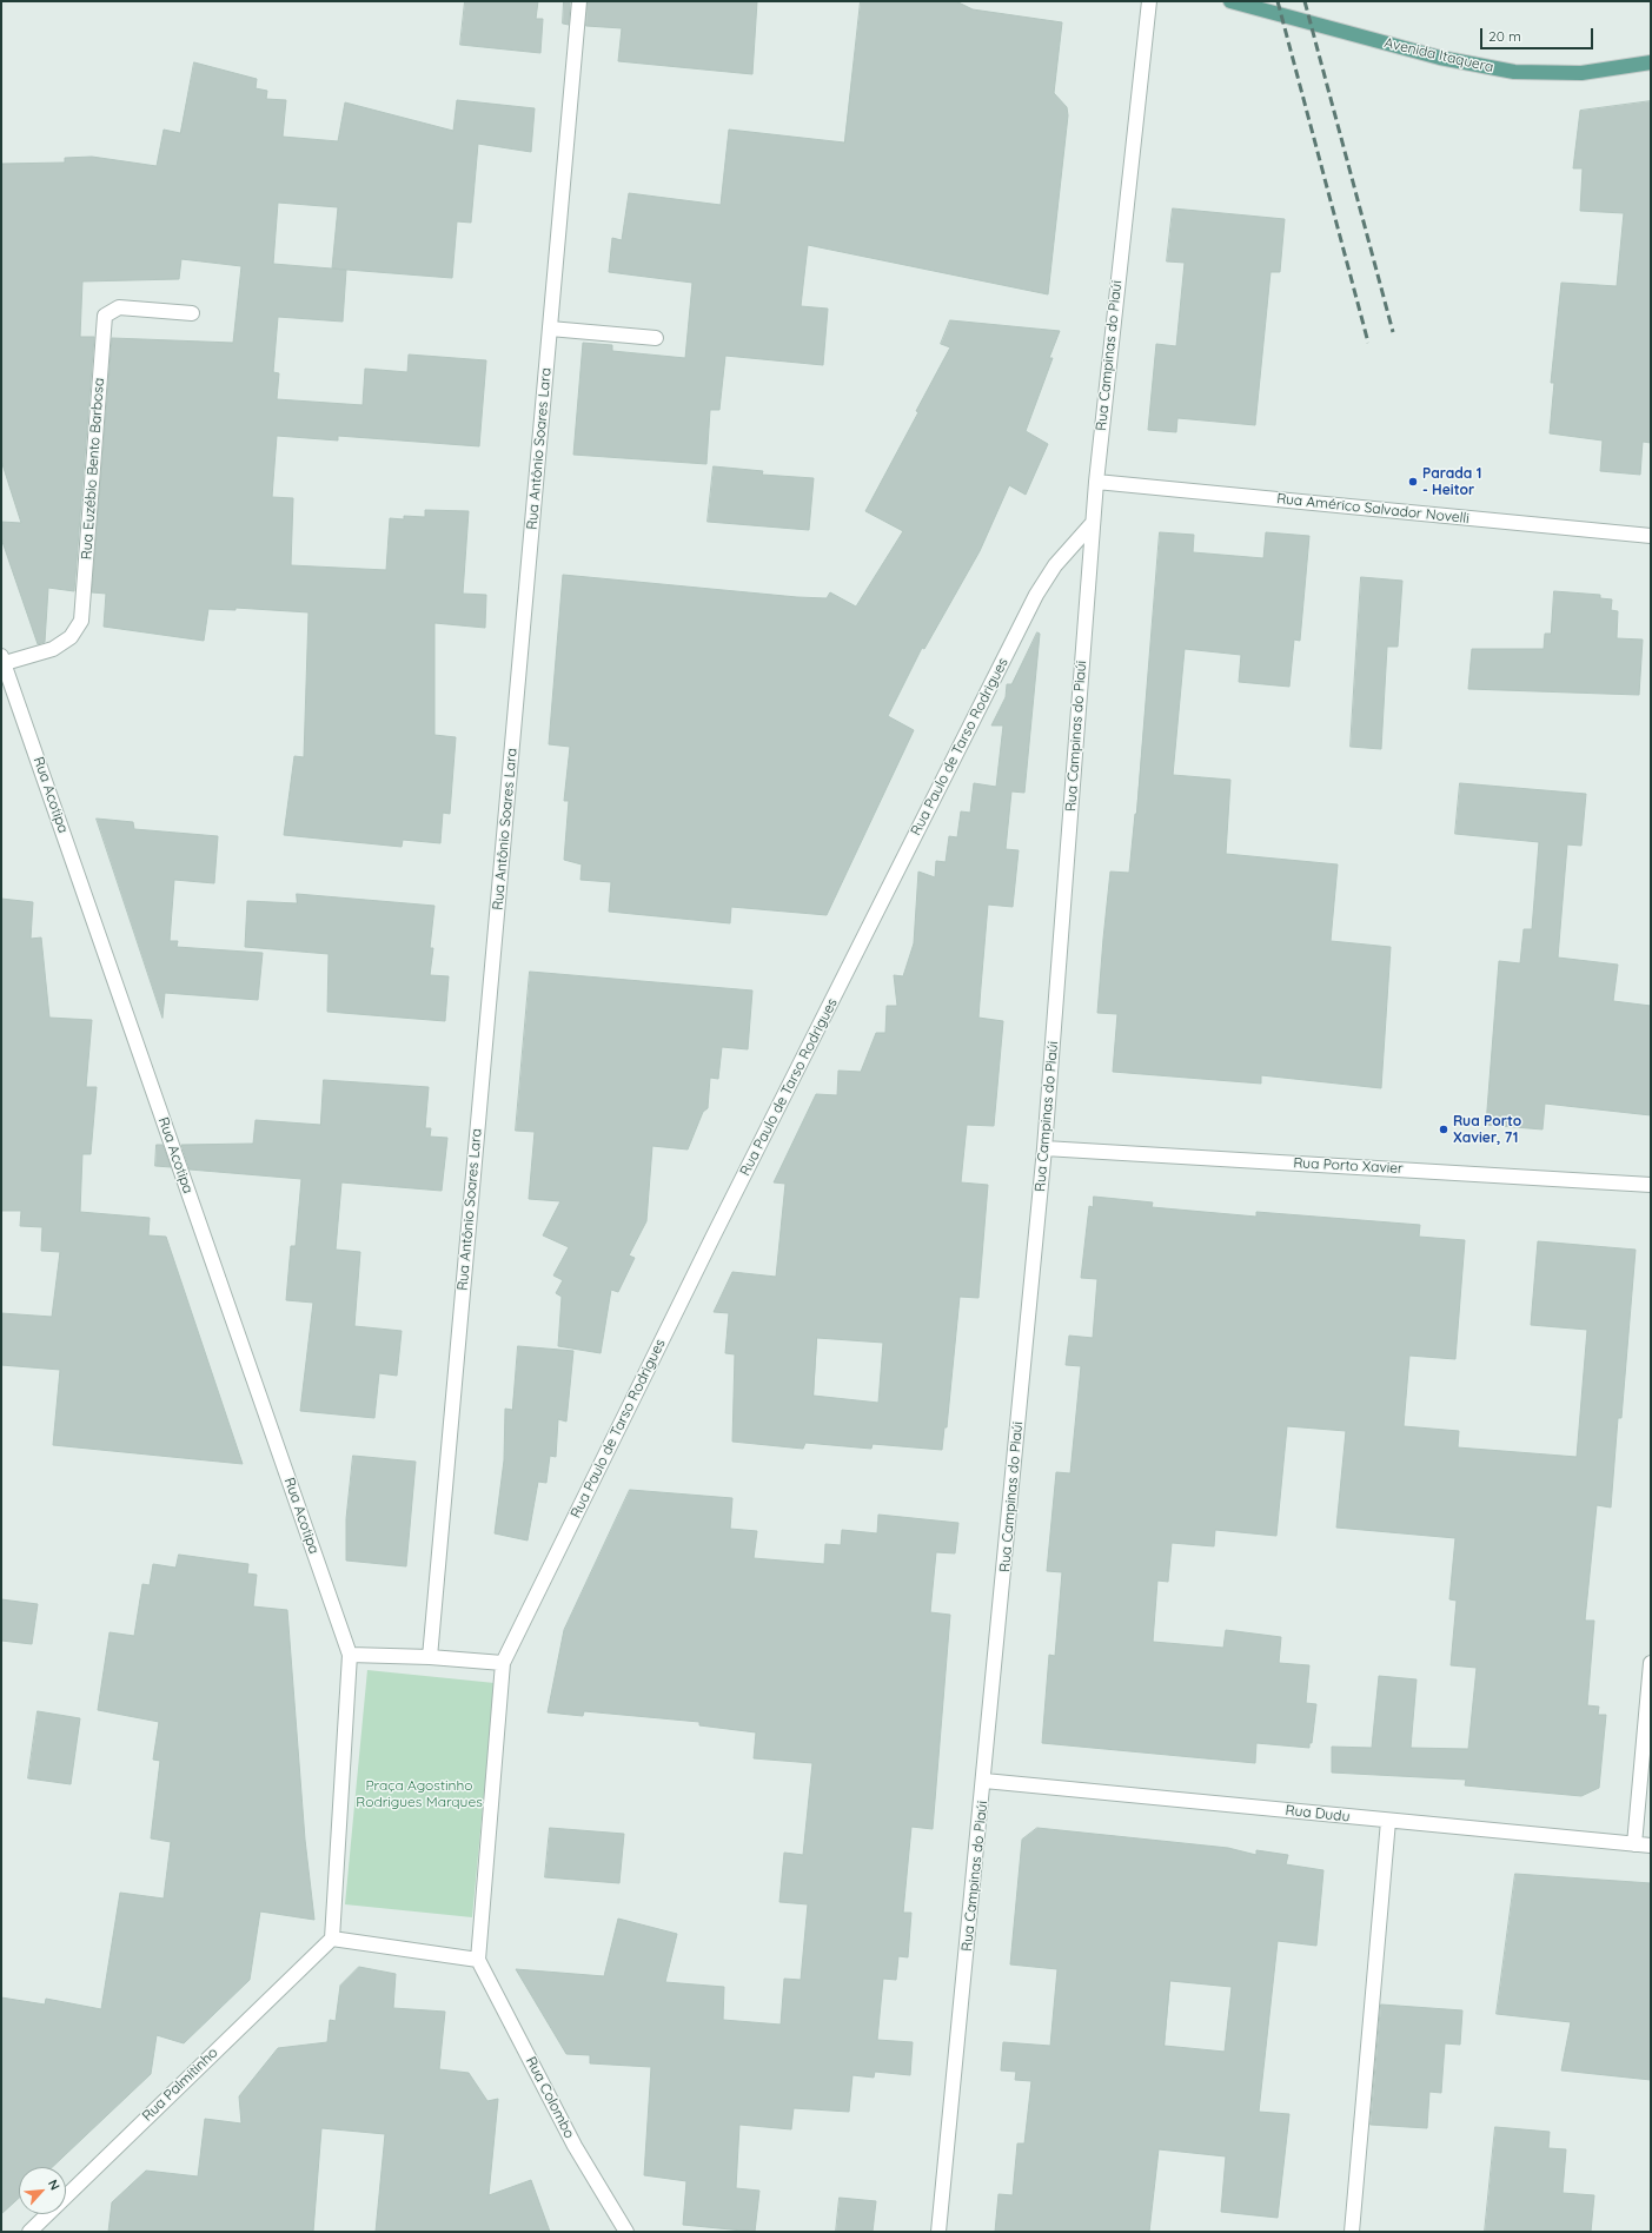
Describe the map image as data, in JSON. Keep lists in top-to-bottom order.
{
  "streets": {
    "main road": ["Avenida Itaquera"],
    "street": [
      "Rua Campinas do Piaúi",
      "Rua Antônio Soares Lara",
      "Rua Euzébio Bento Barbosa",
      "Rua Américo Salvador Novelli",
      "Rua Paulo de Tarso Rodrigues",
      "Rua Acotipa",
      "Rua Porto Xavier",
      "Rua Dudu",
      "Rua Palmitinho",
      "Rua Colombo"
    ]
  },
  "crossings": [
    ["Rua Campinas do Piaúi", "Rua Américo Salvador Novelli"],
    ["Rua Campinas do Piaúi", "Rua Paulo de Tarso Rodrigues"],
    ["Rua Campinas do Piaúi", "Rua Porto Xavier"],
    ["Rua Campinas do Piaúi", "Rua Dudu"],
    ["Rua Euzébio Bento Barbosa", "Rua Acotipa"]
  ],
  "parks": ["Praça Agostinho Rodrigues Marques"],
  "places": ["Parada 1 - Heitor", "Rua Porto Xavier, 71"],
  "scale_bar": "20 m",
  "north": "top right"
}
